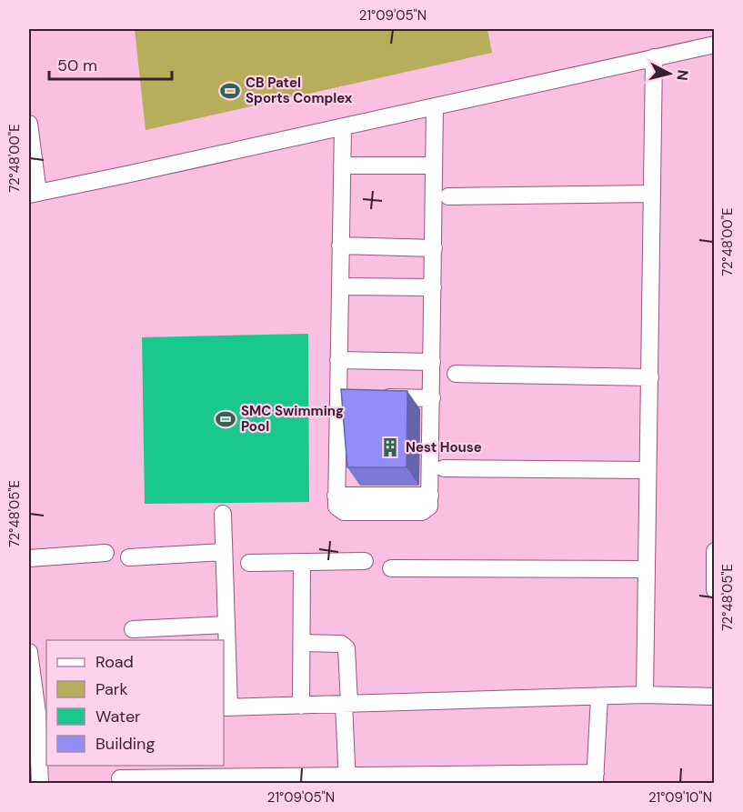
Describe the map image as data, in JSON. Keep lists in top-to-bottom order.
{
  "places": {
    "sports": ["CB Patel Sports Complex", "SMC Swimming Pool"],
    "building": ["Nest House"]
  },
  "legend": [
    "Road",
    "Park",
    "Water",
    "Building"
  ],
  "scale_bar": "50 m",
  "north": "right",
  "coordinates": [
    "21°09'05\"N",
    "72°48'00\"E",
    "72°48'05\"E",
    "21°09'10\"N"
  ]
}
